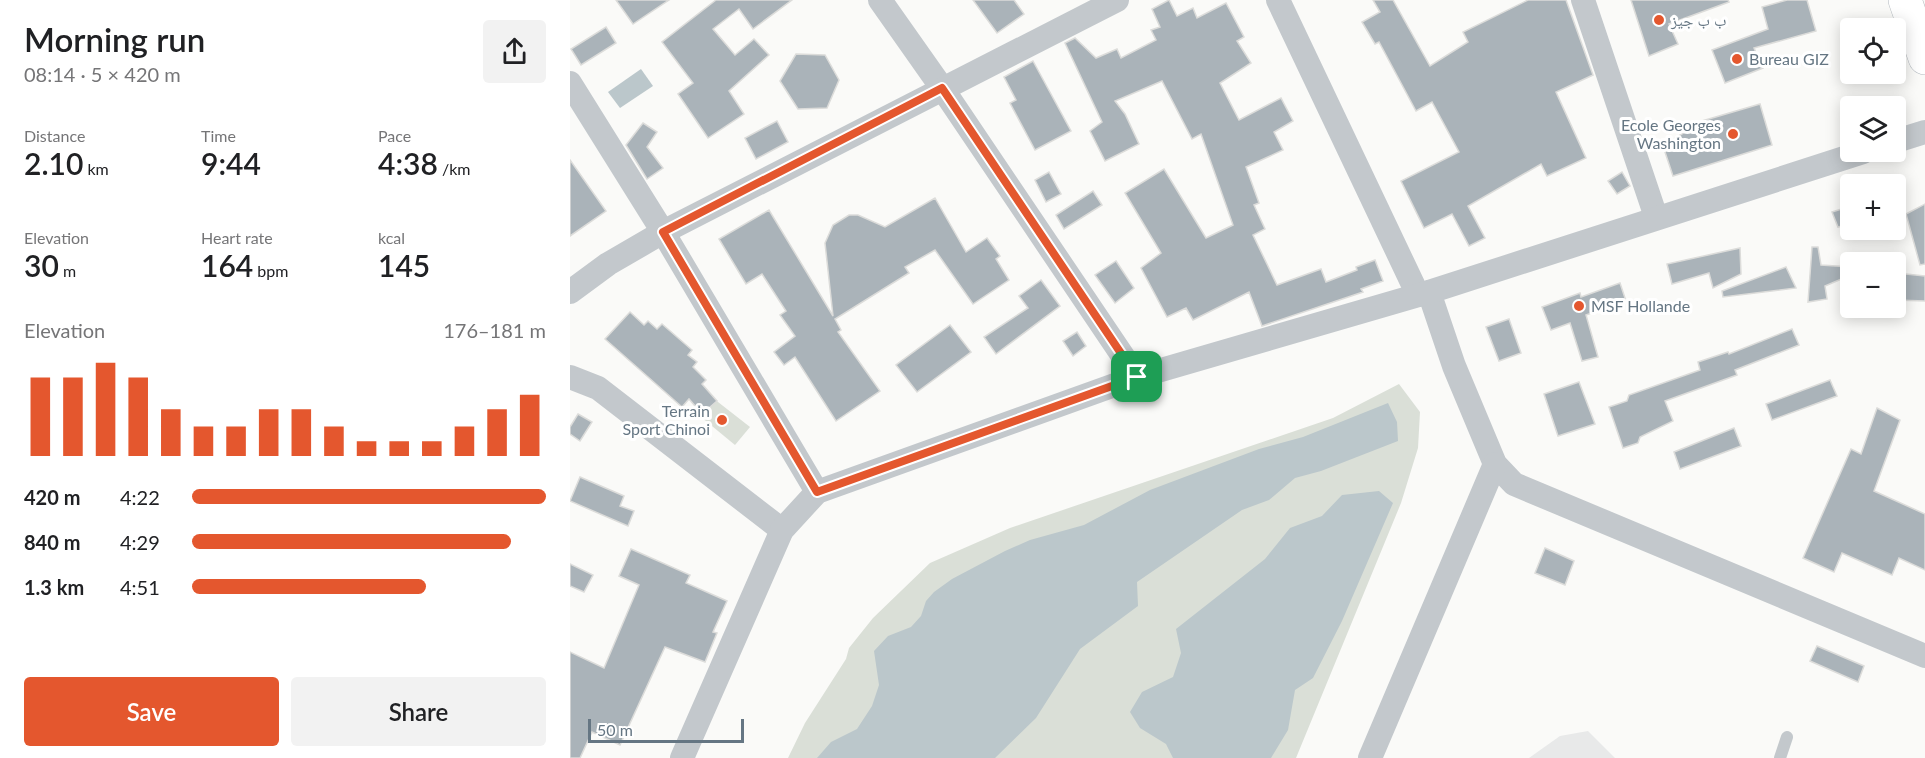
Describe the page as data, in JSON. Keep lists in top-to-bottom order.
{
  "places": [
    "ب ب جيز",
    "Bureau GIZ",
    "Ecole Georges Washington",
    "MSF Hollande",
    "Terrain Sport Chinoi"
  ],
  "scale_bar": "50 m",
  "page": {
    "heading": ["Morning run", "08:14 · 5 × 420 m"],
    "map_buttons": ["+", "−"],
    "stats": [
      ["Distance", "2.10 km"],
      ["Time", "9:44"],
      ["Pace", "4:38 /km"],
      ["Elevation", "30 m"],
      ["Heart rate", "164 bpm"],
      ["kcal", "145"]
    ],
    "chart": ["Elevation", "176–181 m"],
    "list": [
      {
        "name": "420 m",
        "note": "4:22"
      },
      {
        "name": "840 m",
        "note": "4:29"
      },
      {
        "name": "1.3 km",
        "note": "4:51"
      }
    ],
    "buttons": ["Save", "Share"],
    "scale": "50 m"
  }
}
